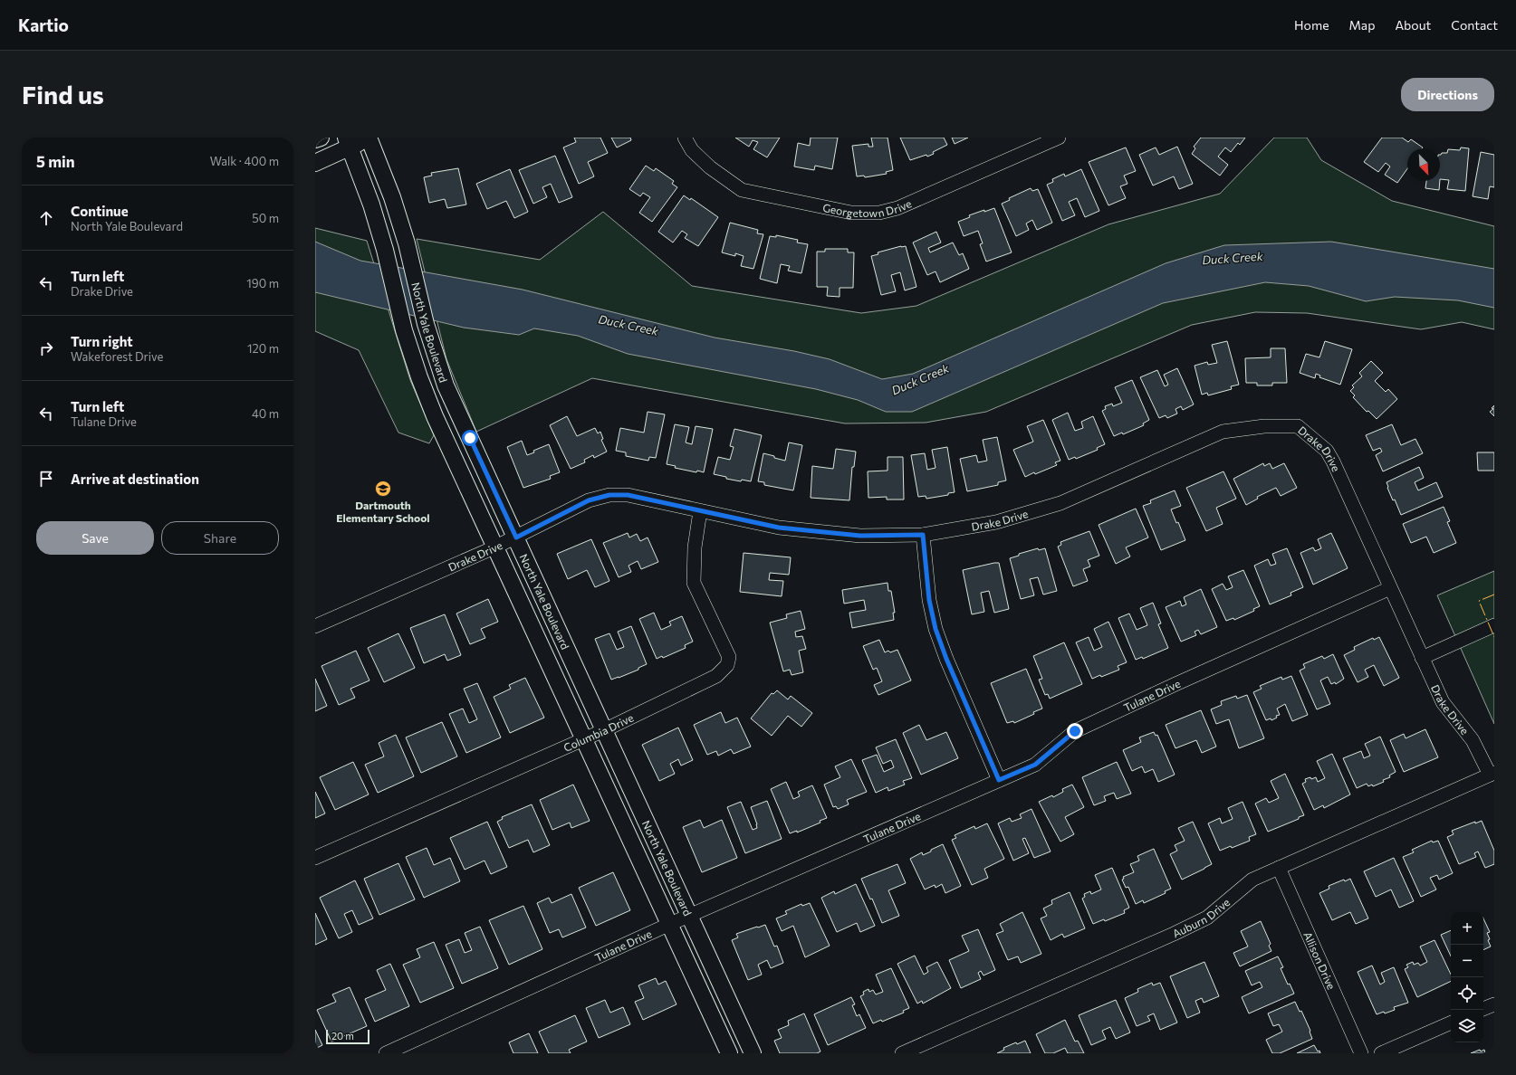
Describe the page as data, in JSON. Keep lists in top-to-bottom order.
{
  "streets": {
    "street": [
      "Georgetown Drive",
      "North Yale Boulevard",
      "Drake Drive",
      "Tulane Drive",
      "Columbia Drive",
      "Auburn Drive",
      "Allison Drive"
    ]
  },
  "crossings": [
    ["North Yale Boulevard", "Drake Drive"],
    ["North Yale Boulevard", "Tulane Drive"],
    ["North Yale Boulevard", "Columbia Drive"],
    ["Drake Drive", "Tulane Drive"],
    ["Drake Drive", "Columbia Drive"],
    ["Drake Drive", "Auburn Drive"],
    ["Auburn Drive", "Allison Drive"]
  ],
  "water": ["Duck Creek"],
  "places": {
    "school or university": ["Dartmouth Elementary School"]
  },
  "scale_bar": "20 m",
  "north": "bottom right",
  "page": {
    "header": "Kartio",
    "nav": [
      "Home",
      "Map",
      "About",
      "Contact"
    ],
    "buttons": [
      "Directions",
      ["Save", "Share"]
    ],
    "title": "Find us",
    "heading": ["5 min", "Walk · 400 m"],
    "list": [
      ["Continue", "North Yale Boulevard", "50 m"],
      ["Turn left", "Drake Drive", "190 m"],
      ["Turn right", "Wakeforest Drive", "120 m"],
      ["Turn left", "Tulane Drive", "40 m"],
      "Arrive at destination"
    ],
    "map_buttons": ["+", "−"],
    "scale": "20 m"
  }
}
